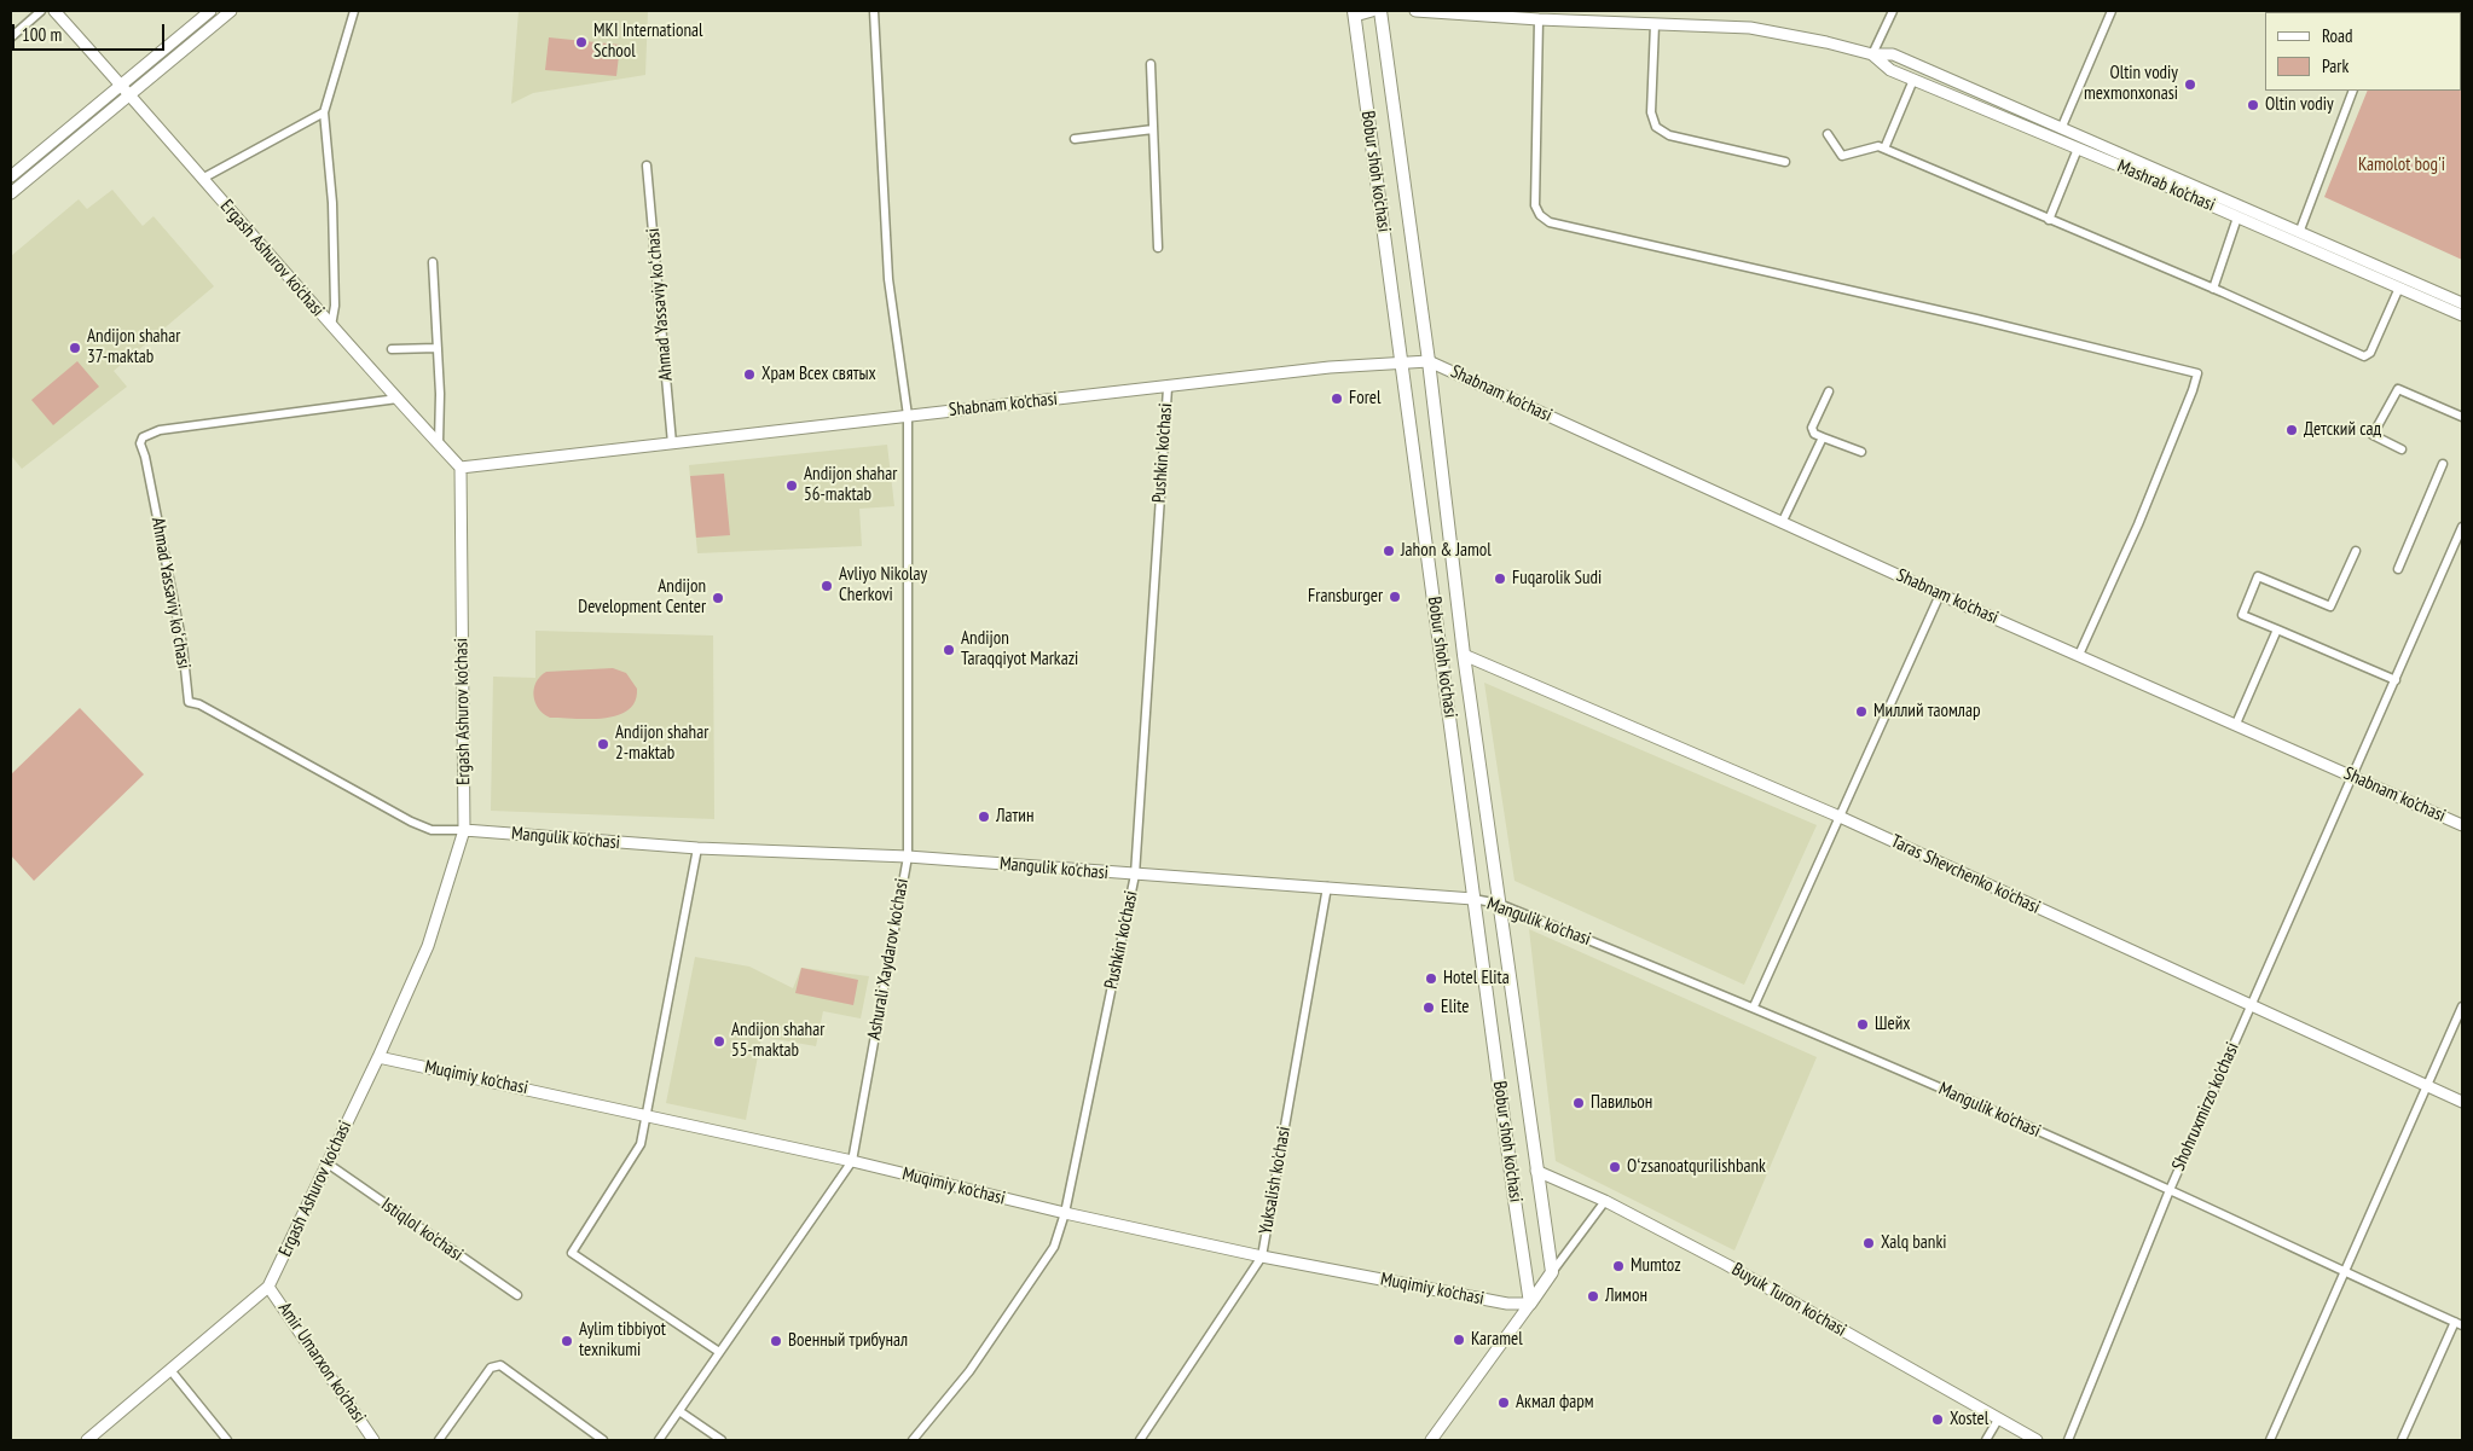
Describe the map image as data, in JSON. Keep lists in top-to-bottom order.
{
  "streets": {
    "main road": ["Bobur shoh ko'chasi"],
    "street": [
      "Mashrab ko'chasi",
      "Ergash Ashurov ko'chasi",
      "Ahmad Yassaviy koʻchasi",
      "Shabnam ko'chasi",
      "Pushkin ko'chasi",
      "Mangulik ko'chasi",
      "Taras Shevchenko ko'chasi",
      "Ashurali Xaydarov ko'chasi",
      "Muqimiy ko'chasi",
      "Shohruxmirzo ko'chasi",
      "Yuksalish ko'chasi",
      "Istiqlol ko'chasi",
      "Buyuk Turon ko'chasi",
      "Amir Umarxon ko'chasi"
    ]
  },
  "crossings": [
    ["Bobur shoh ko'chasi", "Shabnam ko'chasi"],
    ["Bobur shoh ko'chasi", "Mangulik ko'chasi"],
    ["Bobur shoh ko'chasi", "Taras Shevchenko ko'chasi"],
    ["Bobur shoh ko'chasi", "Muqimiy ko'chasi"],
    ["Bobur shoh ko'chasi", "Buyuk Turon ko'chasi"],
    ["Ergash Ashurov ko'chasi", "Ahmad Yassaviy koʻchasi"],
    ["Ergash Ashurov ko'chasi", "Shabnam ko'chasi"],
    ["Ergash Ashurov ko'chasi", "Mangulik ko'chasi"],
    ["Ergash Ashurov ko'chasi", "Muqimiy ko'chasi"],
    ["Ergash Ashurov ko'chasi", "Istiqlol ko'chasi"],
    ["Ergash Ashurov ko'chasi", "Amir Umarxon ko'chasi"],
    ["Ahmad Yassaviy koʻchasi", "Shabnam ko'chasi"],
    ["Ahmad Yassaviy koʻchasi", "Mangulik ko'chasi"],
    ["Shabnam ko'chasi", "Pushkin ko'chasi"],
    ["Shabnam ko'chasi", "Ashurali Xaydarov ko'chasi"],
    ["Shabnam ko'chasi", "Shohruxmirzo ko'chasi"],
    ["Pushkin ko'chasi", "Mangulik ko'chasi"],
    ["Pushkin ko'chasi", "Muqimiy ko'chasi"],
    ["Mangulik ko'chasi", "Ashurali Xaydarov ko'chasi"],
    ["Mangulik ko'chasi", "Shohruxmirzo ko'chasi"],
    ["Mangulik ko'chasi", "Yuksalish ko'chasi"],
    ["Taras Shevchenko ko'chasi", "Shohruxmirzo ko'chasi"],
    ["Ashurali Xaydarov ko'chasi", "Muqimiy ko'chasi"],
    ["Muqimiy ko'chasi", "Yuksalish ko'chasi"]
  ],
  "parks": ["Kamolot bog'i"],
  "places": [
    "MKI International School",
    "Oltin vodiy mexmonxonasi",
    "Oltin vodiy",
    "Andijon shahar 37-maktab",
    "Храм Всех святых",
    "Forel",
    "Детский сад",
    "Andijon shahar 56-maktab",
    "Jahon & Jamol",
    "Fuqarolik Sudi",
    "Avliyo Nikolay Cherkovi",
    "Fransburger",
    "Andijon Development Center",
    "Andijon Taraqqiyot Markazi",
    "Миллий таомлар",
    "Andijon shahar 2-maktab",
    "Латин",
    "Hotel Elita",
    "Elite",
    "Шейх",
    "Andijon shahar 55-maktab",
    "Павильон",
    "Oʻzsanoatqurilishbank",
    "Xalq banki",
    "Mumtoz",
    "Лимон",
    "Karamel",
    "Aylim tibbiyot texnikumi",
    "Военный трибунал",
    "Акмал фарм",
    "Xostel"
  ],
  "legend": ["Road", "Park"],
  "scale_bar": "100 m"
}
